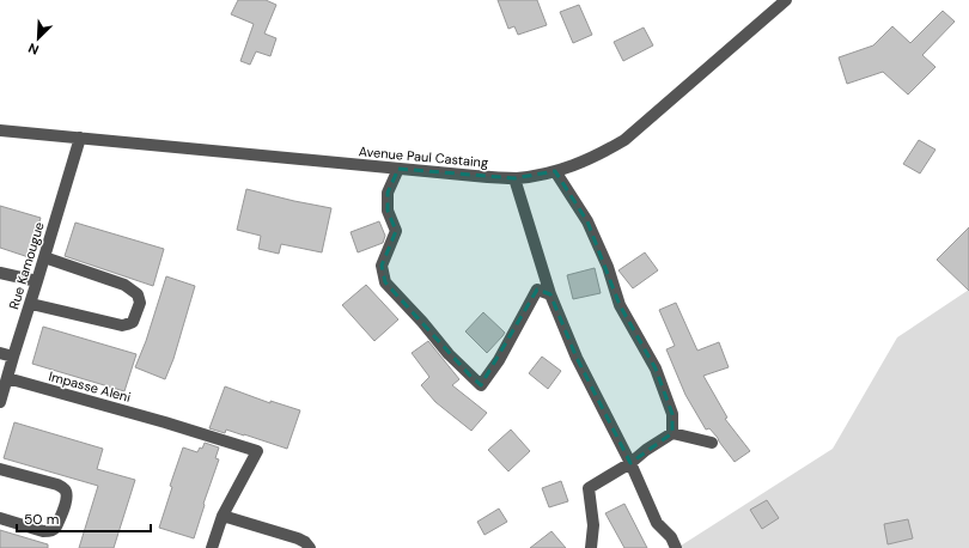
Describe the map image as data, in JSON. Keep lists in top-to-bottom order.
{
  "streets": {
    "street": ["Avenue Paul Castaing", "Rue Kamougue", "Impasse Aleni"]
  },
  "crossings": [
    ["Avenue Paul Castaing", "Rue Kamougue"],
    ["Rue Kamougue", "Impasse Aleni"]
  ],
  "scale_bar": "50 m",
  "north": "bottom left"
}
